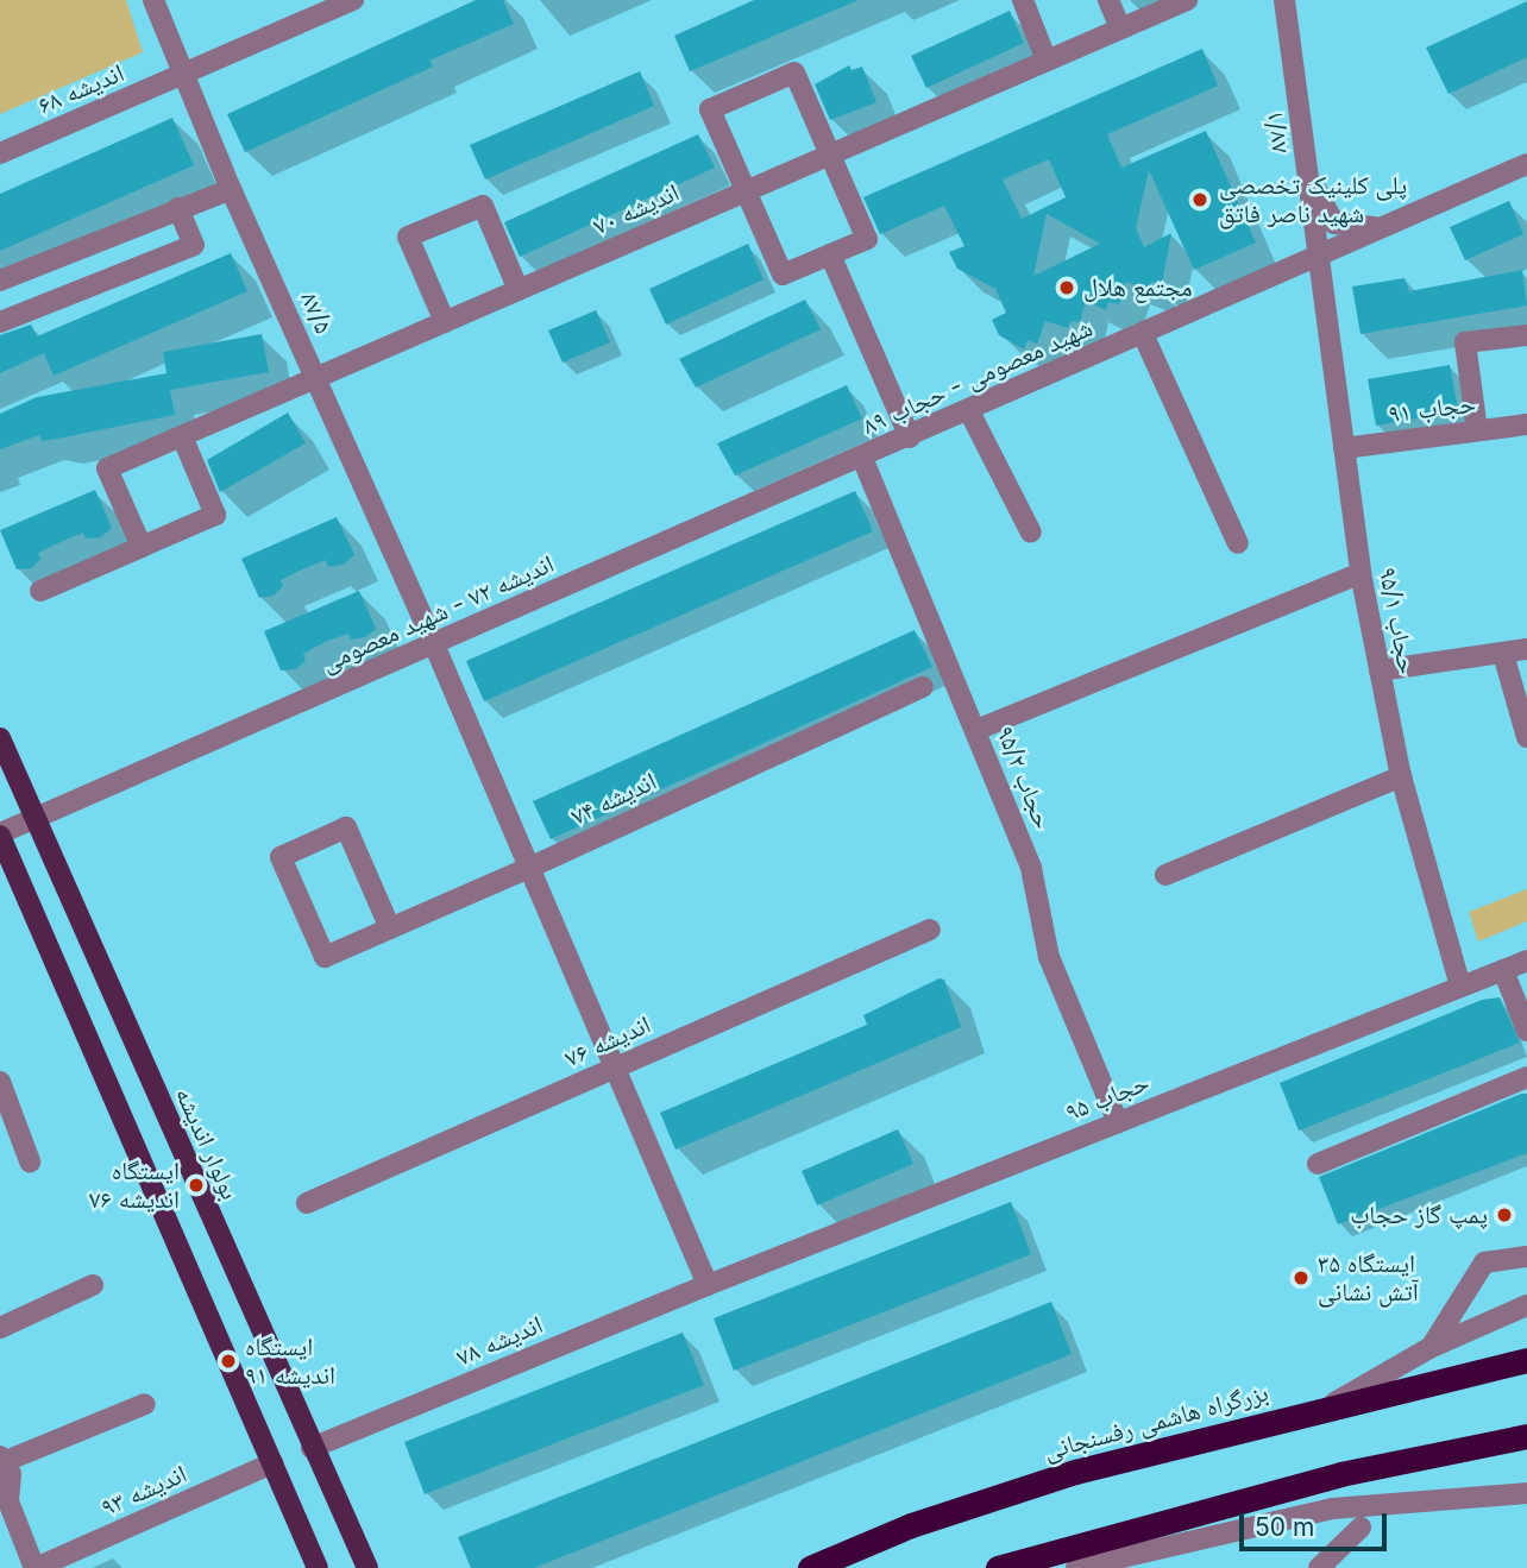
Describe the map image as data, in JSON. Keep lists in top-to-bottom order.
{
  "streets": {
    "highway": ["بزرگراه هاشمی رفسنجانی"],
    "main road": ["بولوار اندیشه"],
    "street": [
      "اندیشه ۶۸",
      "۸۷/۱",
      "اندیشه ۷۰",
      "۸۷/۵",
      "شهید معصومی - حجاب ۸۹",
      "حجاب ۹۱",
      "اندیشه ۷۲ - شهید معصومی",
      "حجاب ۹۵/۱",
      "حجاب ۹۵/۲",
      "اندیشه ۷۴",
      "اندیشه ۷۶",
      "حجاب ۹۵",
      "اندیشه ۷۸",
      "اندیشه ۹۳"
    ]
  },
  "crossings": [
    ["اندیشه ۶۸", "۸۷/۵"],
    ["۸۷/۱", "شهید معصومی - حجاب ۸۹"],
    ["۸۷/۱", "حجاب ۹۵/۱"],
    ["اندیشه ۷۰", "۸۷/۵"],
    ["۸۷/۵", "اندیشه ۷۲ - شهید معصومی"],
    ["۸۷/۵", "اندیشه ۷۴"],
    ["۸۷/۵", "اندیشه ۷۶"],
    ["۸۷/۵", "حجاب ۹۵"],
    ["۸۷/۵", "اندیشه ۷۸"],
    ["شهید معصومی - حجاب ۸۹", "اندیشه ۷۲ - شهید معصومی"],
    ["شهید معصومی - حجاب ۸۹", "حجاب ۹۵/۱"],
    ["شهید معصومی - حجاب ۸۹", "حجاب ۹۵/۲"],
    ["حجاب ۹۱", "حجاب ۹۵/۱"],
    ["اندیشه ۷۲ - شهید معصومی", "حجاب ۹۵/۲"],
    ["اندیشه ۷۲ - شهید معصومی", "بولوار اندیشه"],
    ["حجاب ۹۵/۱", "حجاب ۹۵"],
    ["حجاب ۹۵/۲", "حجاب ۹۵"],
    ["حجاب ۹۵", "اندیشه ۷۸"],
    ["بولوار اندیشه", "اندیشه ۷۸"]
  ],
  "places": [
    "پلی کلینیک تخصصی شهید ناصر فاتق",
    "مجتمع هلال",
    "ایستگاه اندیشه ۷۶",
    "پمپ گاز حجاب",
    "ایستگاه ۳۵ آتش نشانی",
    "ایستگاه اندیشه ۹۱"
  ],
  "scale_bar": "50 m"
}
